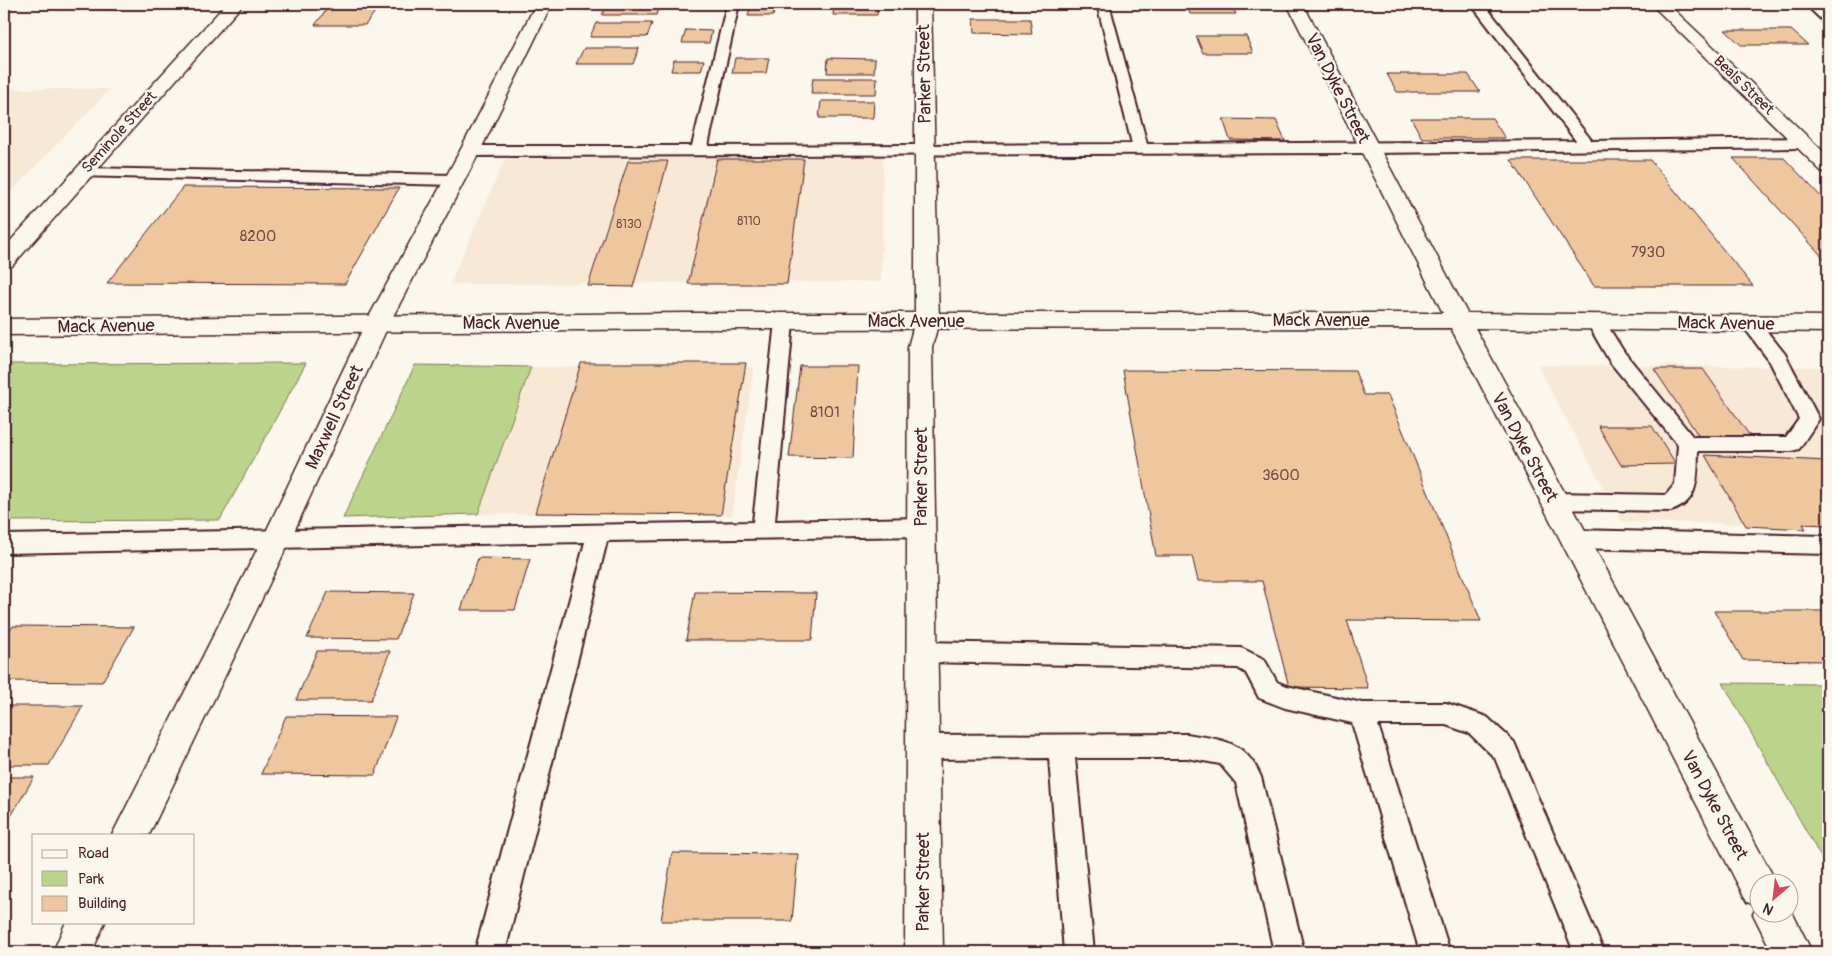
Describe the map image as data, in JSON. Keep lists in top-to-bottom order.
{
  "streets": {
    "street": [
      "Parker Street",
      "Beals Street",
      "Van Dyke Street",
      "Seminole Street",
      "Mack Avenue",
      "Maxwell Street"
    ]
  },
  "crossings": [
    ["Parker Street", "Mack Avenue"],
    ["Van Dyke Street", "Mack Avenue"],
    ["Mack Avenue", "Maxwell Street"]
  ],
  "house_numbers": [
    "8110",
    "8130",
    "8200",
    "7930",
    "8101",
    "3600"
  ],
  "legend": ["Road", "Park", "Building"],
  "north": "bottom left"
}
